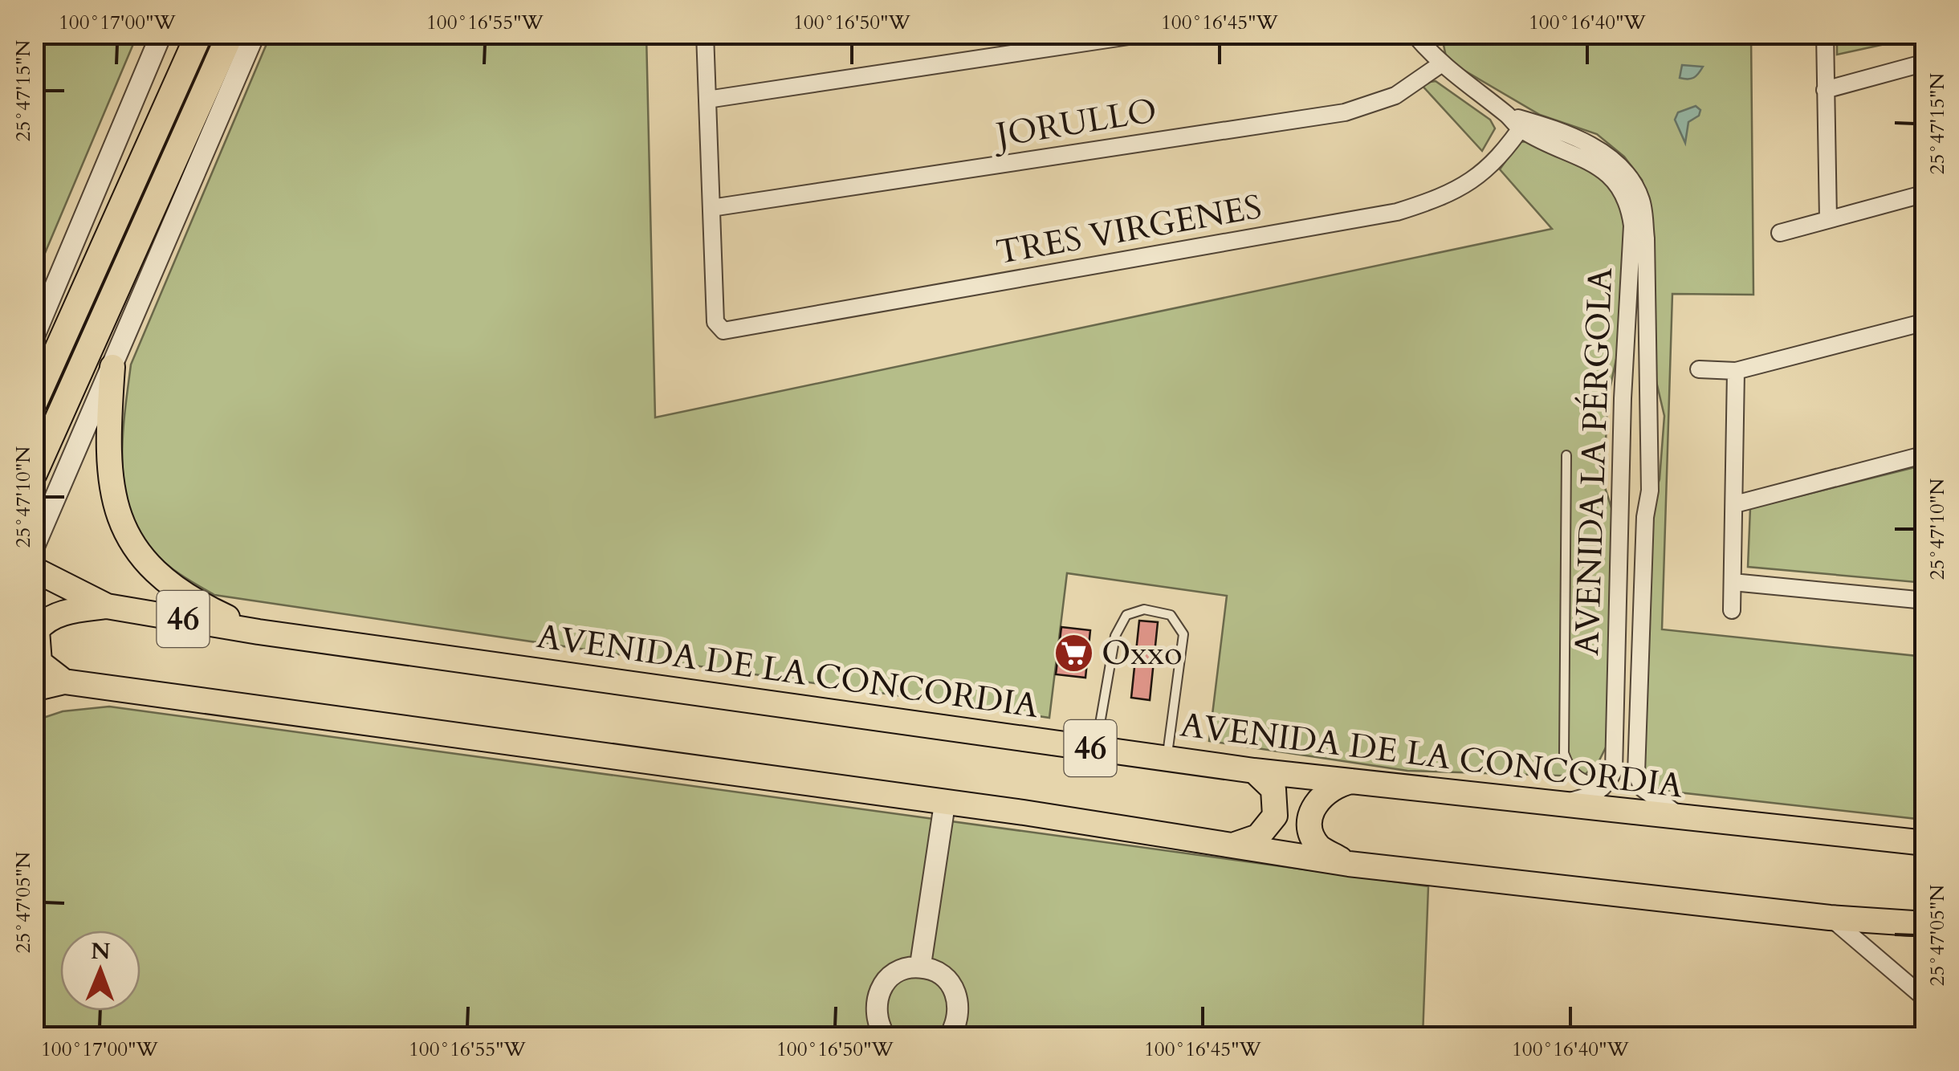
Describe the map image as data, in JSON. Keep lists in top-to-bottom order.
{
  "streets": {
    "main road": ["46", "AVENIDA DE LA CONCORDIA"],
    "street": ["JORULLO", "TRES VIRGENES", "AVENIDA LA PÉRGOLA"]
  },
  "crossings": [
    ["JORULLO", "TRES VIRGENES"],
    ["TRES VIRGENES", "AVENIDA LA PÉRGOLA"],
    ["AVENIDA LA PÉRGOLA", "AVENIDA DE LA CONCORDIA"]
  ],
  "places": {
    "supermarket": ["Oxxo"]
  },
  "north": "top",
  "coordinates": [
    "100°17'00\"W",
    "100°16'55\"W",
    "100°16'50\"W",
    "100°16'45\"W",
    "100°16'40\"W",
    "25°47'15\"N",
    "25°47'10\"N",
    "25°47'05\"N"
  ]
}
